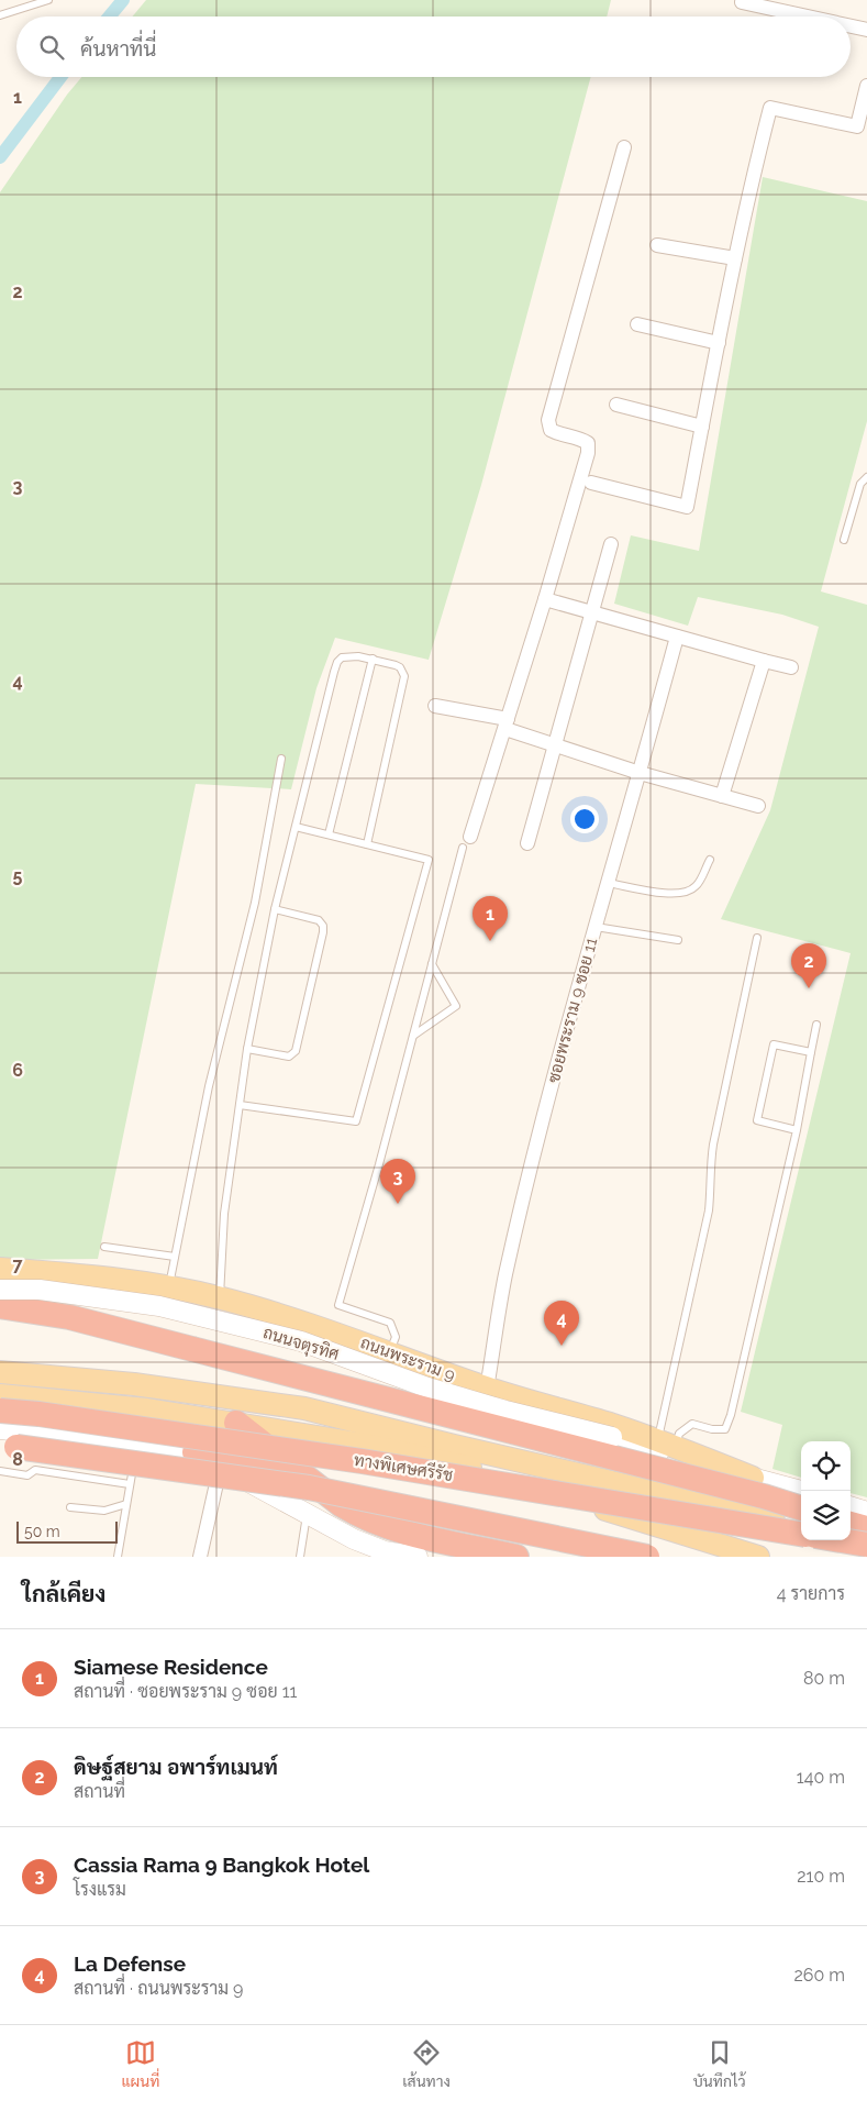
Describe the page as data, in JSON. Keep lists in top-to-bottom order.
{
  "streets": {
    "highway": ["ทางพิเศษศรีรัช"],
    "main road": ["ถนนจตุรทิศ", "ถนนพระราม 9"],
    "street": ["ซอยพระราม 9 ซอย 11"]
  },
  "crossings": [
    ["ซอยพระราม 9 ซอย 11", "ถนนพระราม 9"],
    ["ถนนจตุรทิศ", "ถนนพระราม 9"]
  ],
  "scale_bar": "50 m",
  "page": {
    "search": "ค้นหาที่นี่",
    "pins": [
      "1",
      "2",
      "3",
      "4"
    ],
    "scale": "50 m",
    "heading": ["ใกล้เคียง", "4 รายการ"],
    "list": [
      {
        "mark": "1",
        "name": "Siamese Residence",
        "note": "สถานที่ · ซอยพระราม 9 ซอย 11",
        "value": "80 m"
      },
      {
        "mark": "2",
        "name": "ดิษฐ์สยาม อพาร์ทเมนท์",
        "note": "สถานที่",
        "value": "140 m"
      },
      {
        "mark": "3",
        "name": "Cassia Rama 9 Bangkok Hotel",
        "note": "โรงแรม",
        "value": "210 m"
      },
      {
        "mark": "4",
        "name": "La Defense",
        "note": "สถานที่ · ถนนพระราม 9",
        "value": "260 m"
      }
    ],
    "nav": ["แผนที่", "เส้นทาง", "บันทึกไว้"]
  },
  "grid": {
    "rows": [
      "1",
      "2",
      "3",
      "4",
      "5",
      "6",
      "7",
      "8"
    ]
  }
}
